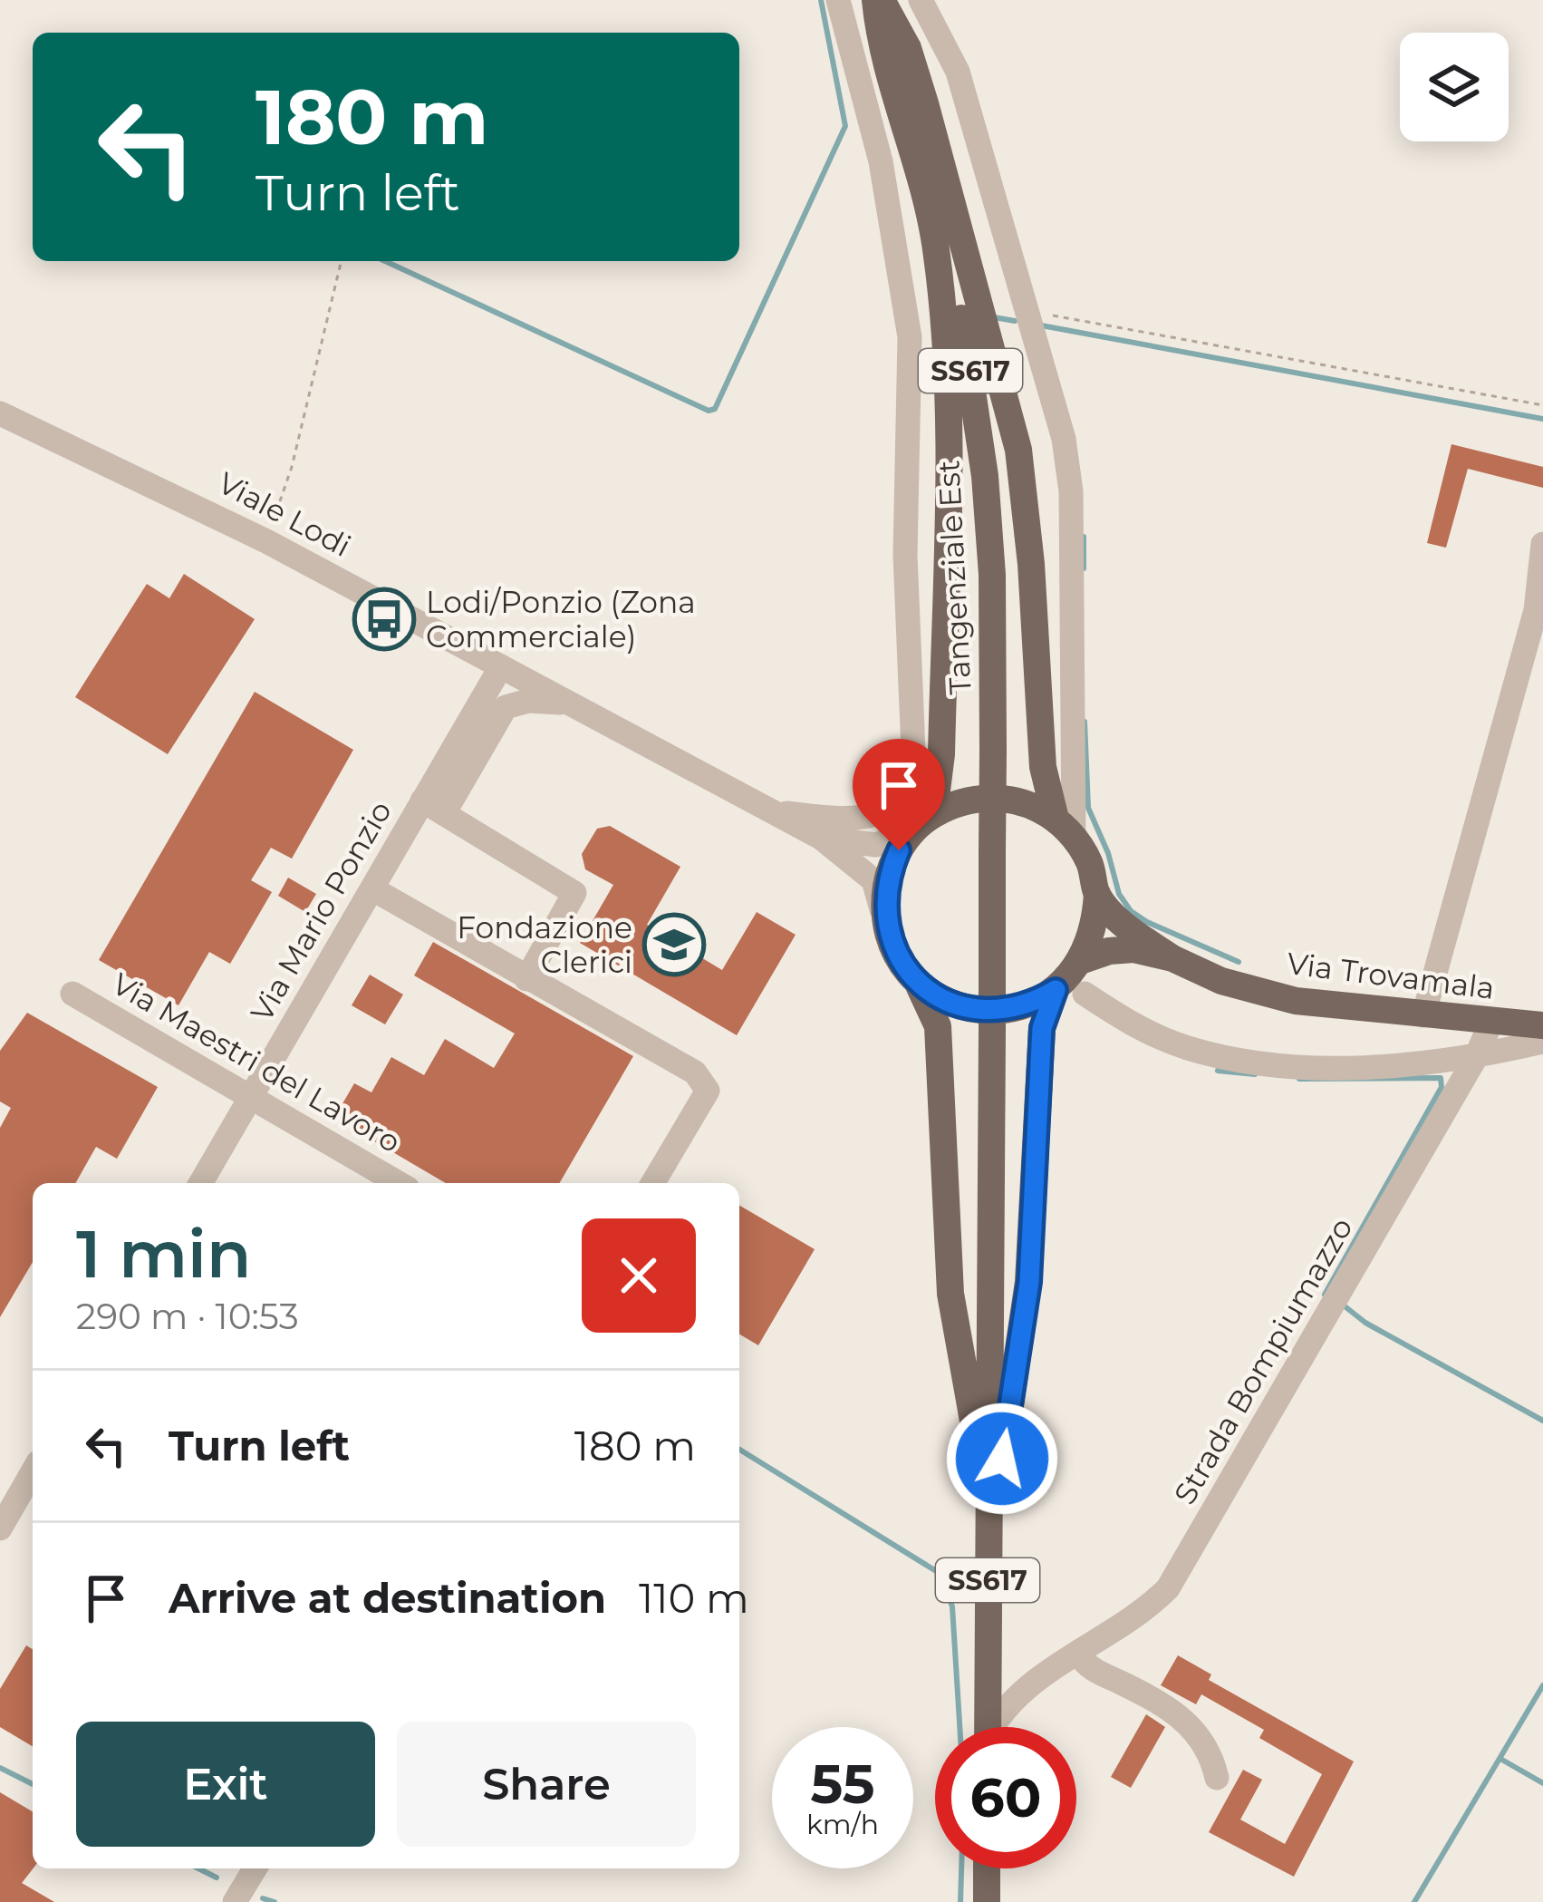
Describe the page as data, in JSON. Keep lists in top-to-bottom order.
{
  "streets": {
    "main road": ["SS617", "Tangenziale Est", "Via Trovamala"],
    "street": [
      "Viale Lodi",
      "Via Mario Ponzio",
      "Via Maestri del Lavoro",
      "Strada Bompiumazzo"
    ]
  },
  "crossings": [
    ["Viale Lodi", "Via Mario Ponzio"],
    ["Viale Lodi", "Via Trovamala"],
    ["Via Mario Ponzio", "Via Maestri del Lavoro"],
    ["Via Trovamala", "Strada Bompiumazzo"]
  ],
  "places": {
    "bus stop": ["Lodi/Ponzio (Zona Commerciale)"],
    "school or university": ["Fondazione Clerici"]
  },
  "page": {
    "turn": ["180 m", "Turn left"],
    "heading": ["1 min", "290 m · 10:53"],
    "list": [
      {
        "name": "Turn left",
        "value": "180 m"
      },
      {
        "name": "Arrive at destination",
        "value": "110 m"
      }
    ],
    "buttons": ["Exit", "Share"],
    "speed": "55 km/h",
    "limit": "60"
  }
}
